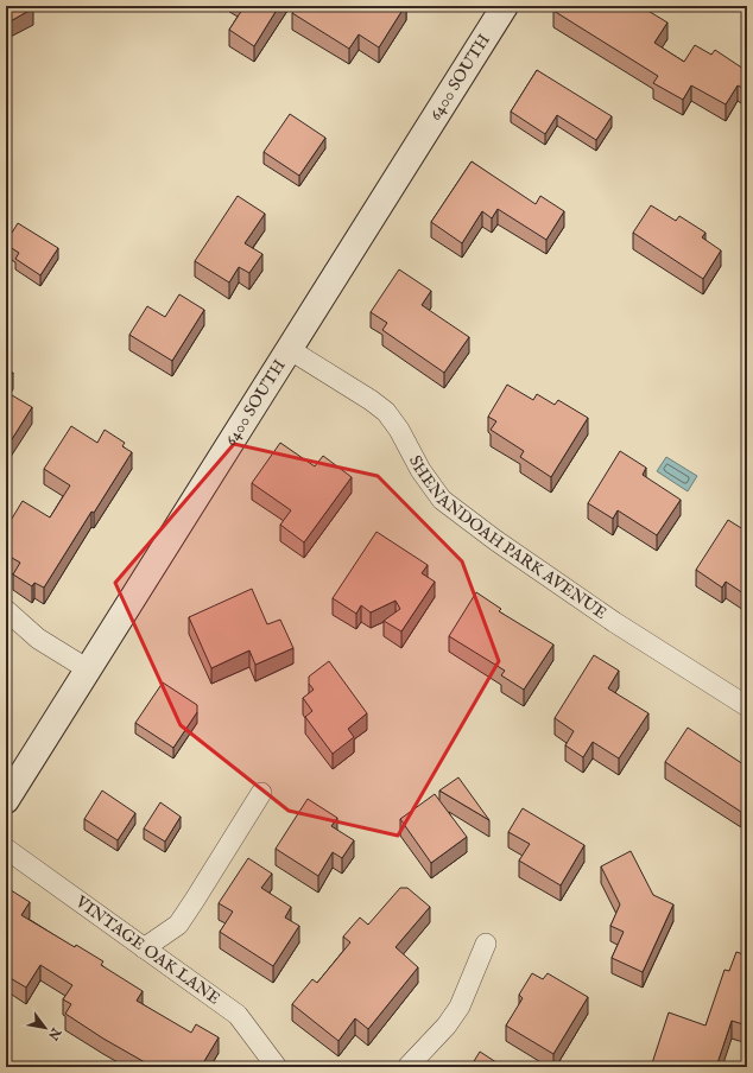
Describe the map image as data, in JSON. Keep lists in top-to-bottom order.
{
  "streets": {
    "street": ["6400 SOUTH", "SHENANDOAH PARK AVENUE", "VINTAGE OAK LANE"]
  },
  "crossings": [
    ["6400 SOUTH", "SHENANDOAH PARK AVENUE"]
  ],
  "north": "bottom right"
}
